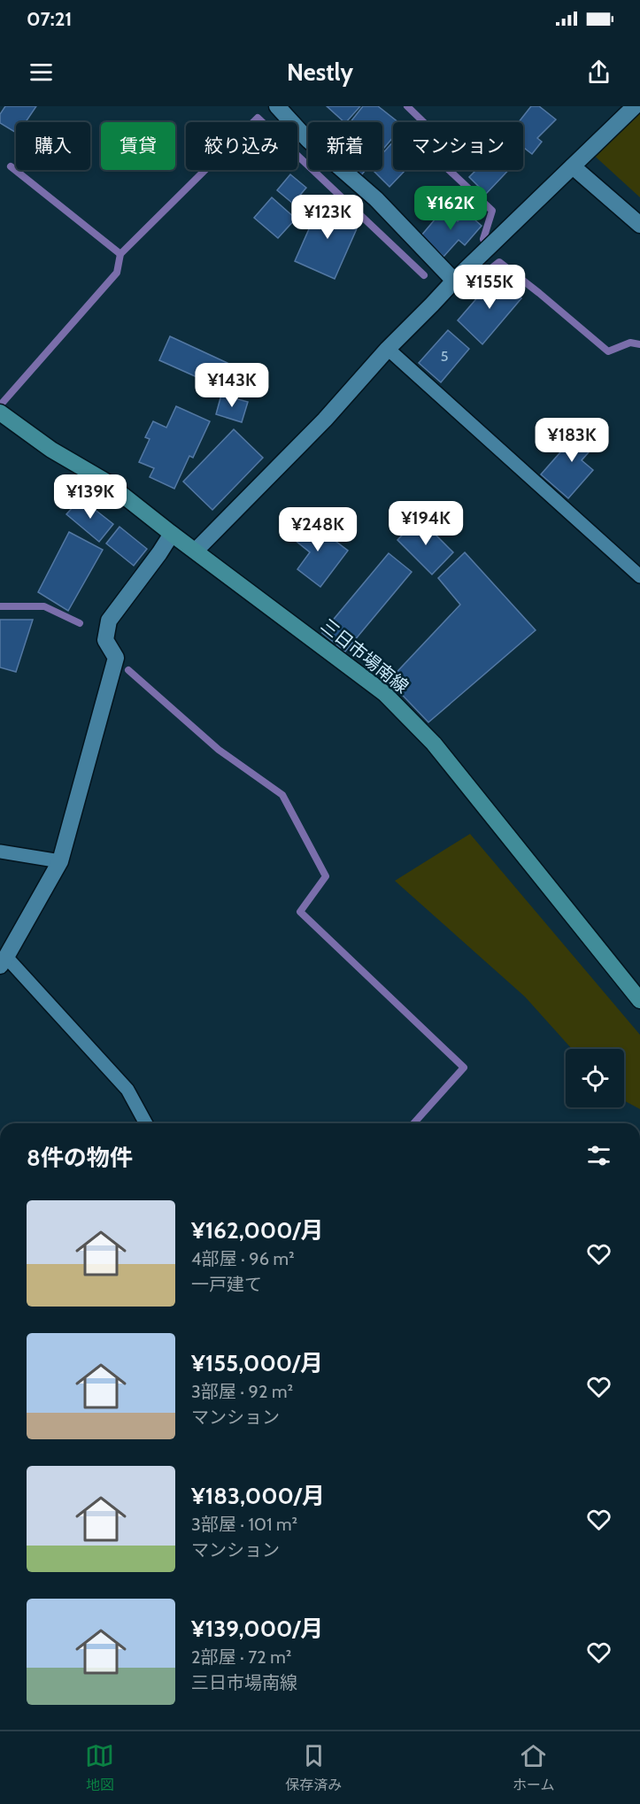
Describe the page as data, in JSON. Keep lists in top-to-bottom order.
{
  "streets": {
    "main road": ["三日市場南線"]
  },
  "house_numbers": ["5"],
  "page": {
    "status": "07:21",
    "header": "Nestly",
    "chip": [
      "購入",
      "賃貸",
      "絞り込み",
      "新着",
      "マンション"
    ],
    "price": [
      "¥162K",
      "¥123K",
      "¥155K",
      "¥143K",
      "¥183K",
      "¥139K",
      "¥194K",
      "¥248K"
    ],
    "heading": "8件の物件",
    "list": [
      {
        "name": "¥162,000/月",
        "note": "4部屋 · 96 m² · 一戸建て"
      },
      {
        "name": "¥155,000/月",
        "note": "3部屋 · 92 m² · マンション"
      },
      {
        "name": "¥183,000/月",
        "note": "3部屋 · 101 m² · マンション"
      },
      {
        "name": "¥139,000/月",
        "note": "2部屋 · 72 m² · 三日市場南線"
      }
    ],
    "tabs": ["地図", "保存済み", "ホーム"]
  }
}
